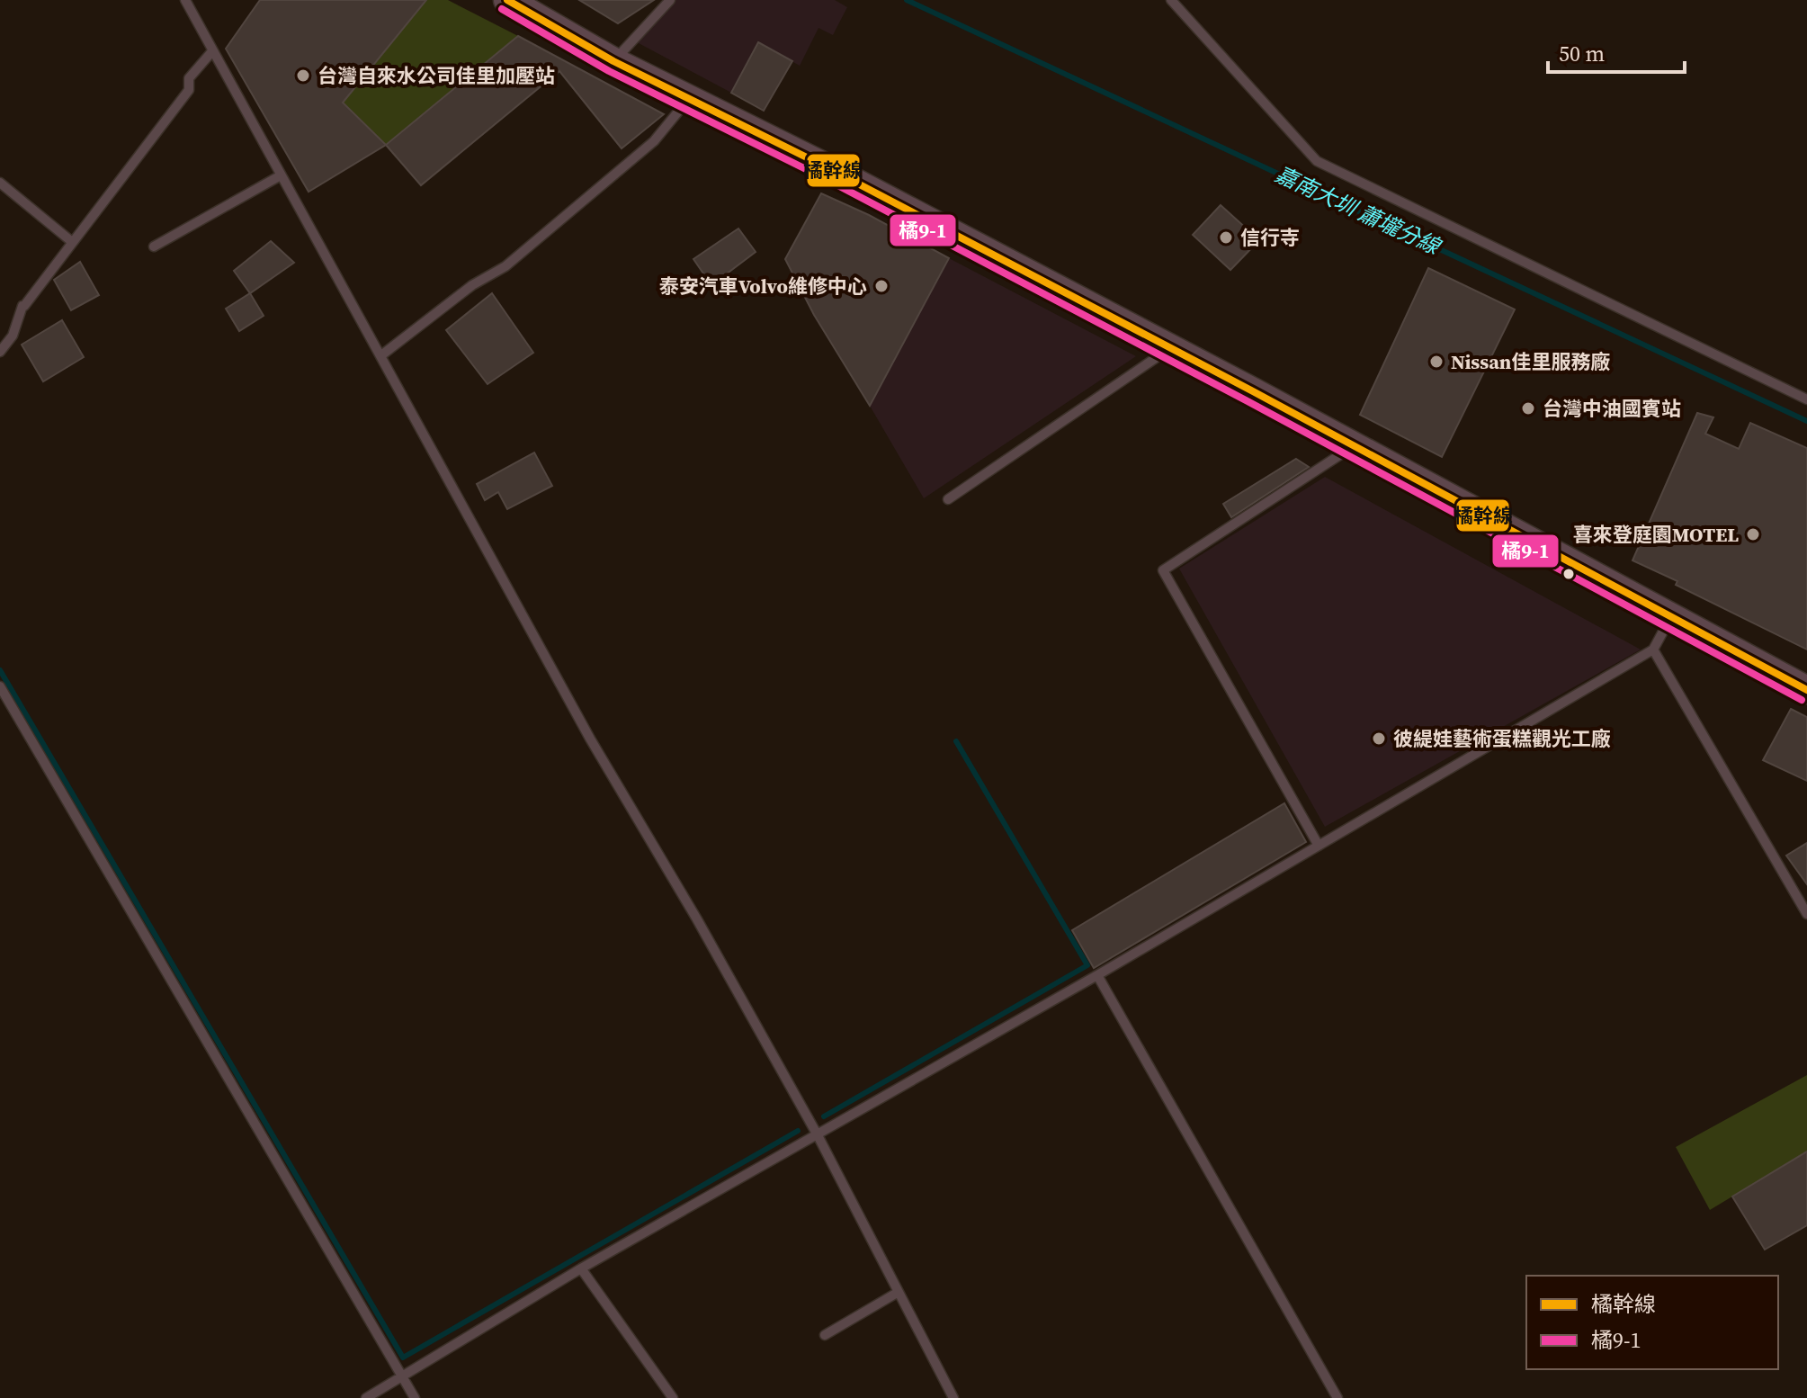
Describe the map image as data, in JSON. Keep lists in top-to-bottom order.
{
  "water": ["嘉南大圳 蕭壠分線"],
  "places": [
    "台灣自來水公司佳里加壓站",
    "信行寺",
    "泰安汽車Volvo維修中心",
    "Nissan佳里服務廠",
    "台灣中油國賓站",
    "喜來登庭園MOTEL",
    "彼緹娃藝術蛋糕觀光工廠"
  ],
  "lines": ["transit line 橘幹線", "transit line 橘9-1"],
  "legend": ["橘幹線", "橘9-1"],
  "scale_bar": "50 m"
}
